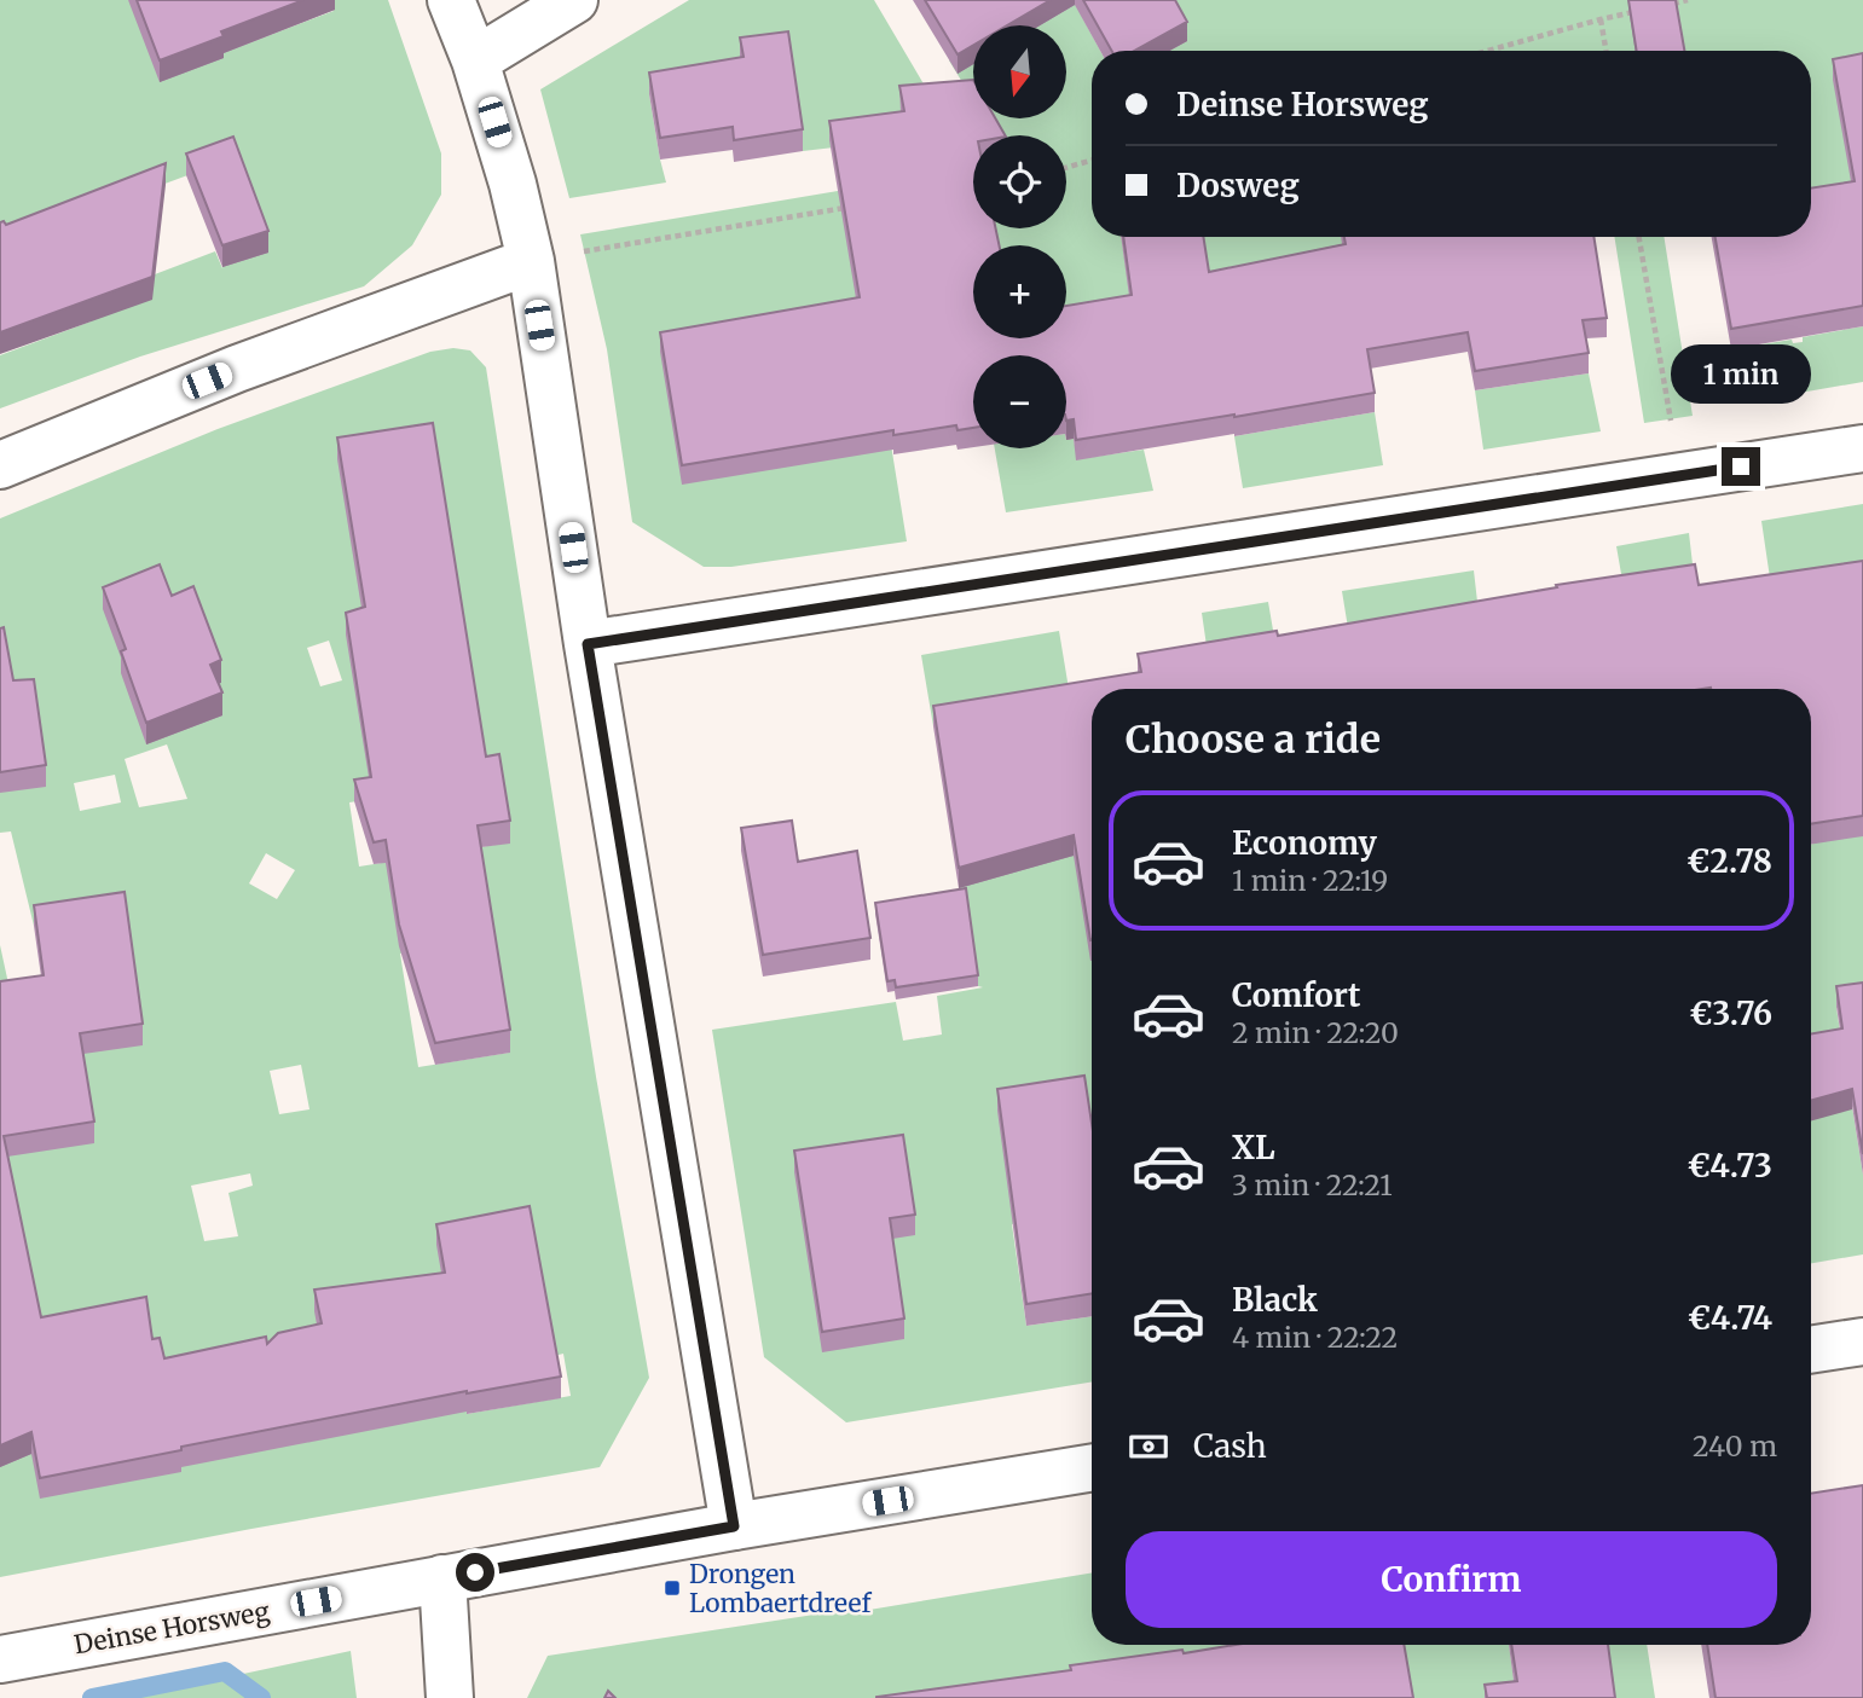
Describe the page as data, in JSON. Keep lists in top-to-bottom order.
{
  "streets": {
    "street": ["Deinse Horsweg"]
  },
  "places": {
    "transit": ["Drongen Lombaertdreef"]
  },
  "north": "bottom",
  "page": {
    "map_buttons": ["+", "−"],
    "banner": ["Deinse Horsweg", "Dosweg"],
    "bubble": "1 min",
    "heading": "Choose a ride",
    "list": [
      {
        "name": "Economy",
        "note": "1 min · 22:19",
        "value": "€2.78"
      },
      {
        "name": "Comfort",
        "note": "2 min · 22:20",
        "value": "€3.76"
      },
      {
        "name": "XL",
        "note": "3 min · 22:21",
        "value": "€4.73"
      },
      {
        "name": "Black",
        "note": "4 min · 22:22",
        "value": "€4.74"
      }
    ],
    "pay": ["Cash", "240 m"],
    "buttons": "Confirm"
  }
}
